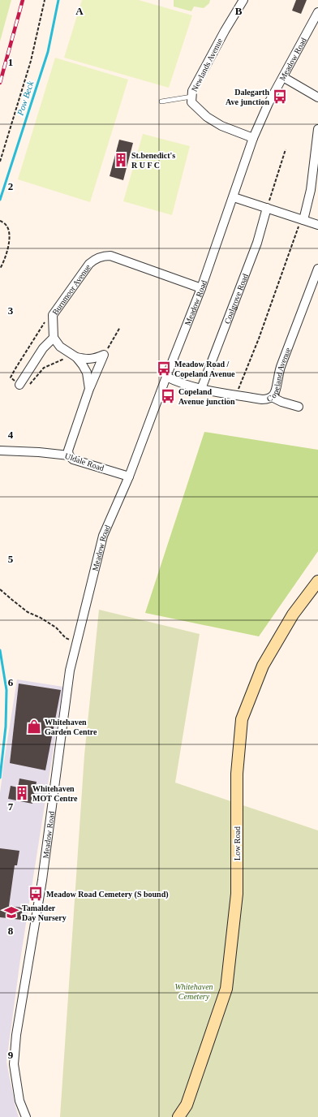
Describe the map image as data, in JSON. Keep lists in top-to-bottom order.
{
  "streets": {
    "main road": ["Low Road"],
    "street": [
      "Meadow Road",
      "Newlands Avenue",
      "Burnmoor Avenue",
      "Coalgrove Road",
      "Copeland Avenue",
      "Uldale Road"
    ]
  },
  "crossings": [
    ["Meadow Road", "Newlands Avenue"],
    ["Meadow Road", "Burnmoor Avenue"],
    ["Meadow Road", "Copeland Avenue"],
    ["Meadow Road", "Uldale Road"],
    ["Coalgrove Road", "Copeland Avenue"]
  ],
  "water": ["Pow Beck"],
  "parks": ["Whitehaven Cemetery"],
  "places": {
    "bus stop": [
      "Dalegarth Ave junction",
      "Meadow Road / Copeland Avenue",
      "Copeland Avenue junction",
      "Meadow Road Cemetery (S bound)"
    ],
    "building": ["St.benedict's R U F C", "Whitehaven MOT Centre"],
    "shop": ["Whitehaven Garden Centre"],
    "school or university": ["Tamalder Day Nursery"]
  },
  "grid": {
    "columns": ["A", "B"],
    "rows": [
      "1",
      "2",
      "3",
      "4",
      "5",
      "6",
      "7",
      "8",
      "9"
    ]
  }
}
